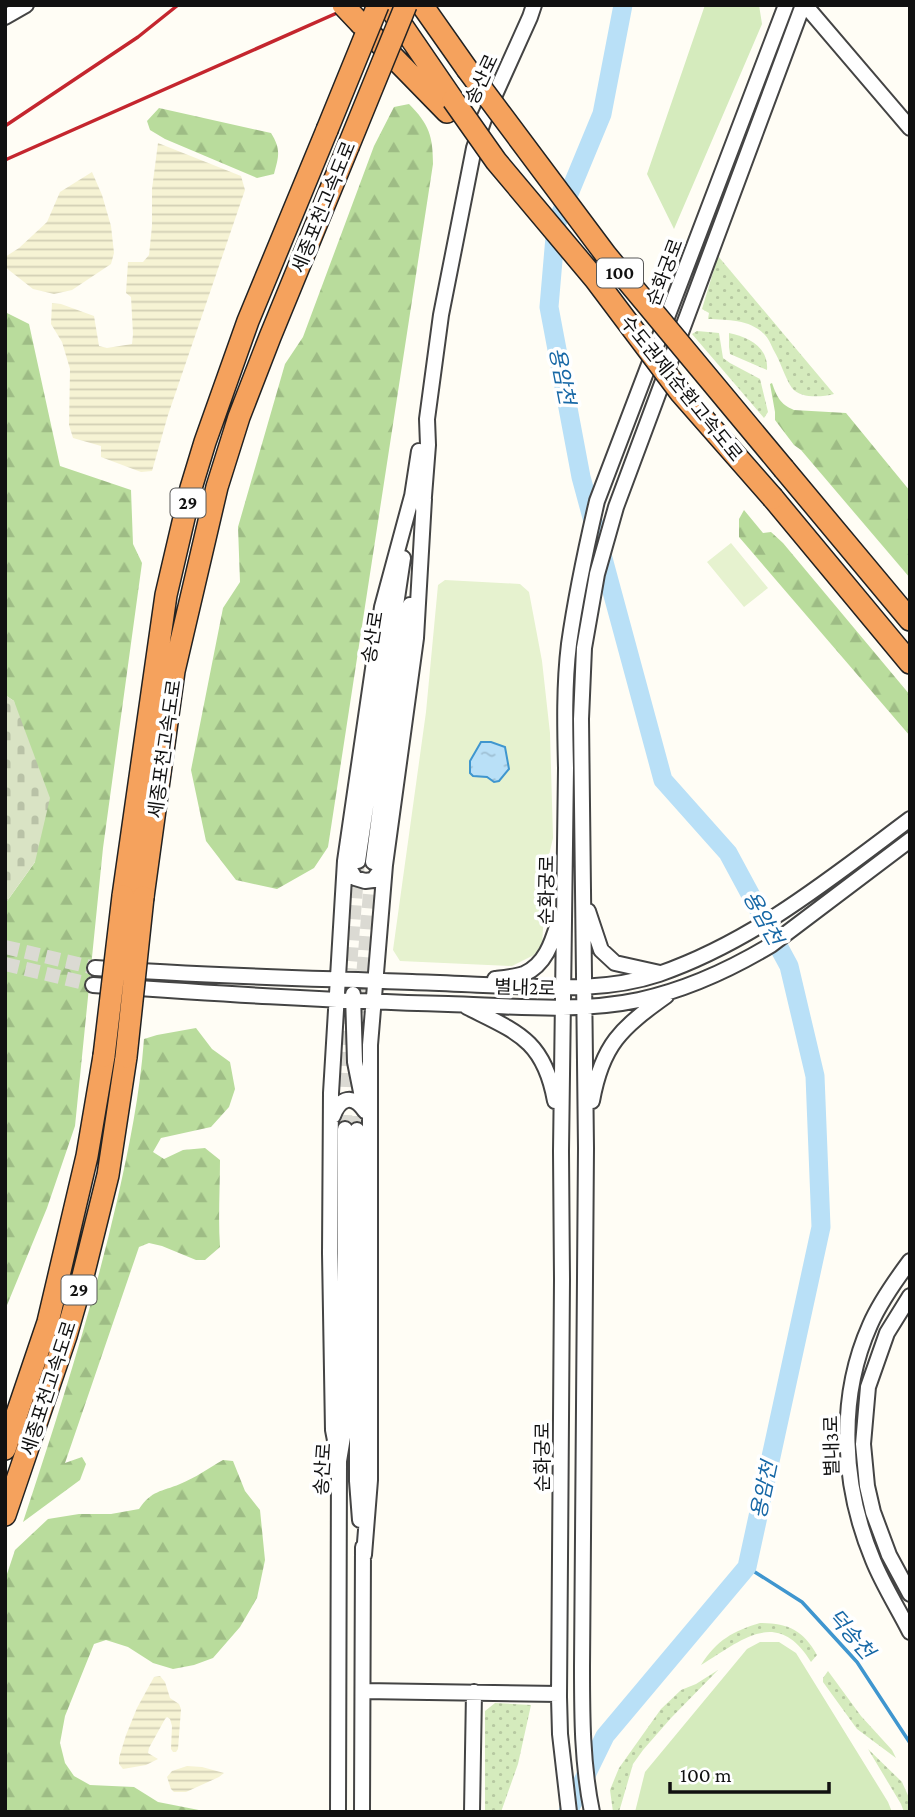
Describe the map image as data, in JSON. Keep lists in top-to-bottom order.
{
  "streets": {
    "highway": [
      "세종포천고속도로",
      "100",
      "수도권제1순환고속도로",
      "29"
    ],
    "street": [
      "송산로",
      "순화궁로",
      "별내2로",
      "별내3로"
    ]
  },
  "crossings": [
    ["세종포천고속도로", "수도권제1순환고속도로"],
    ["순화궁로", "별내2로"]
  ],
  "water": ["용암천", "덕송천"],
  "scale_bar": "100 m"
}
